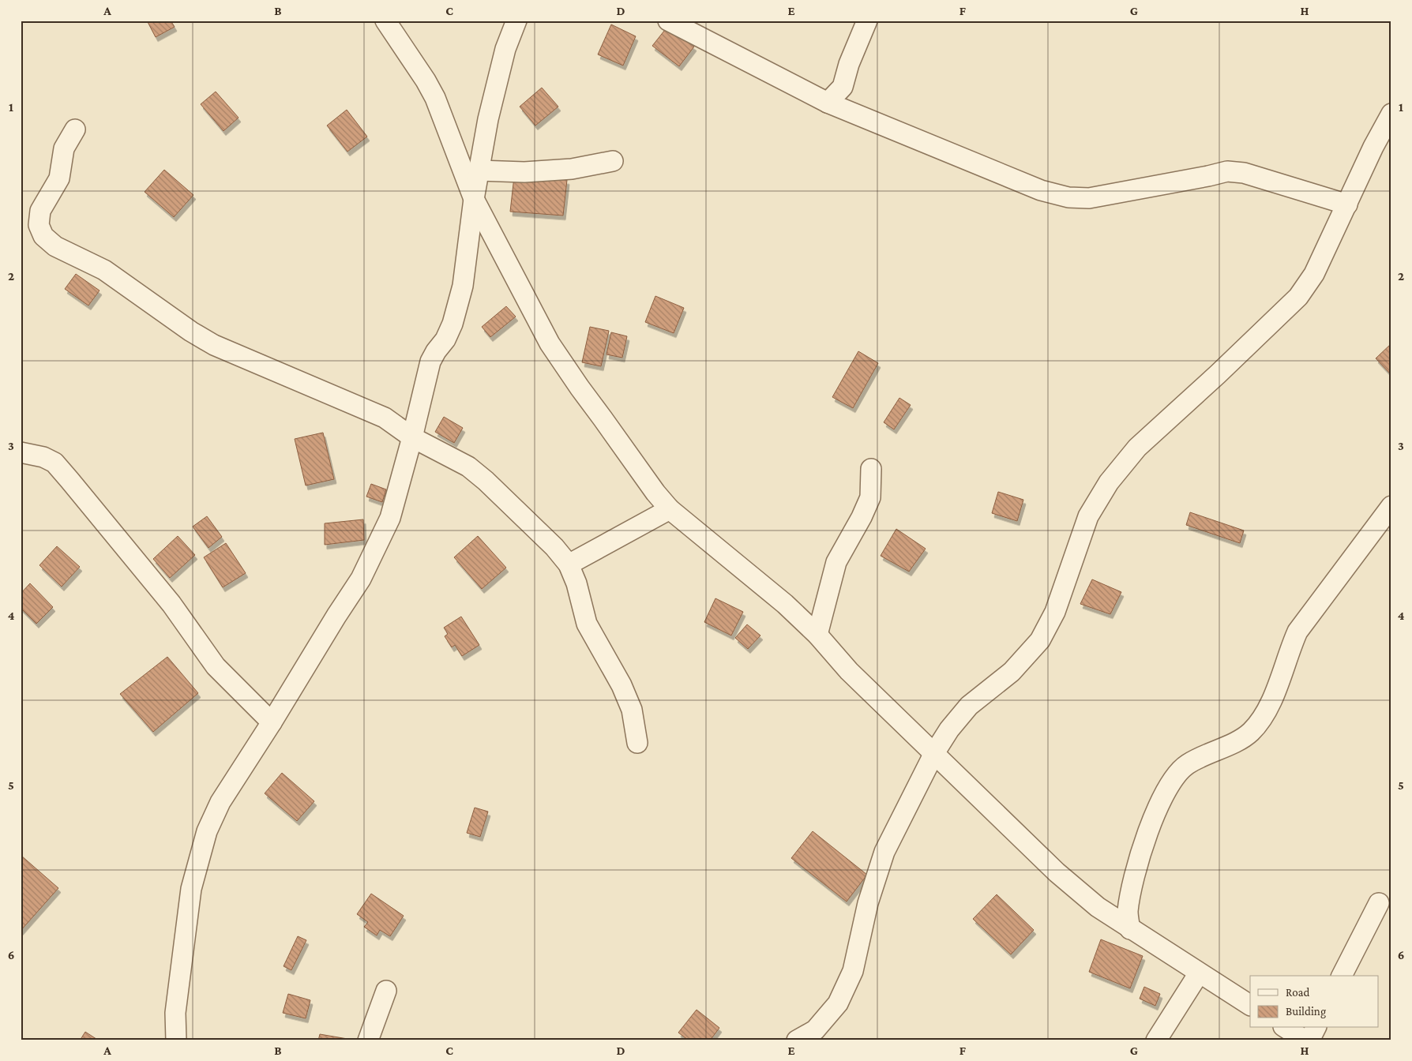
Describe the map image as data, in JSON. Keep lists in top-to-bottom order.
{
  "legend": ["Road", "Building"],
  "grid": {
    "columns": [
      "A",
      "B",
      "C",
      "D",
      "E",
      "F",
      "G",
      "H"
    ],
    "rows": [
      "1",
      "2",
      "3",
      "4",
      "5",
      "6"
    ]
  }
}
